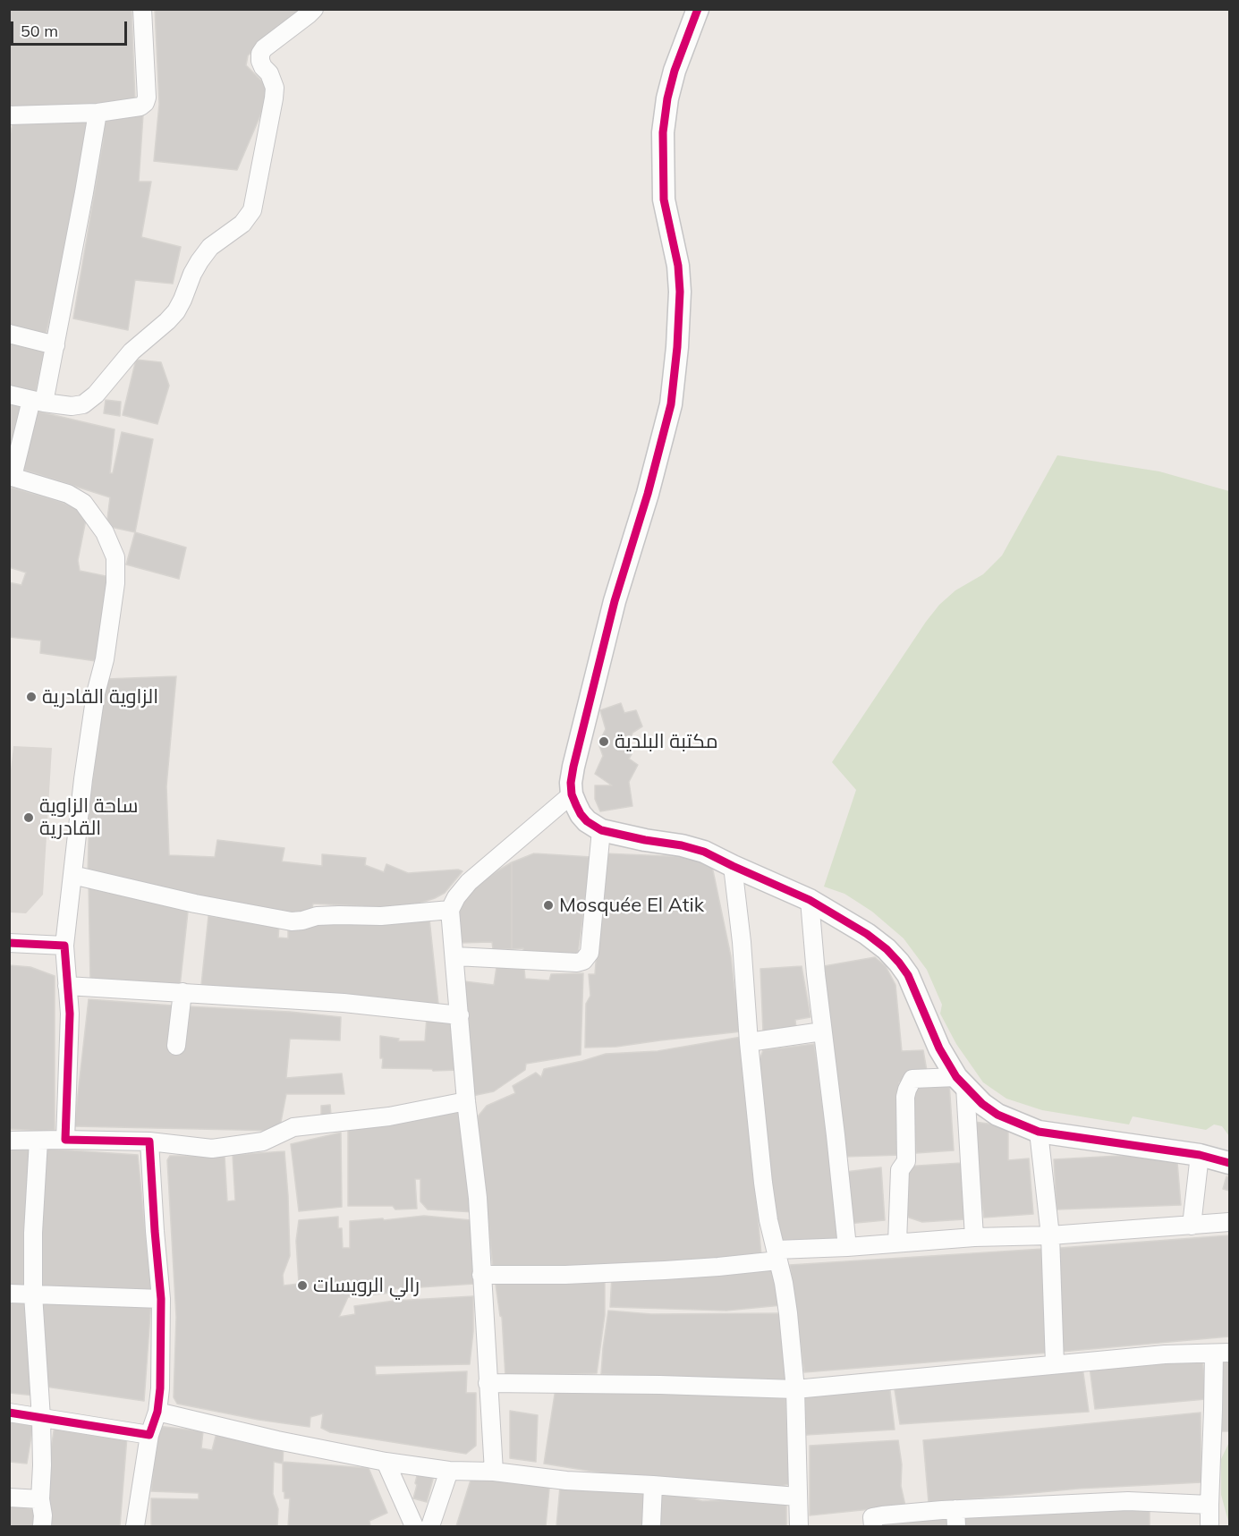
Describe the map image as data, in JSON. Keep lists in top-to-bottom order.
{
  "places": [
    "الزاوية القادرية",
    "مكتبة البلدية",
    "ساحة الزاوية القادرية",
    "Mosquée El Atik",
    "رالي الرويسات"
  ],
  "scale_bar": "50 m"
}
